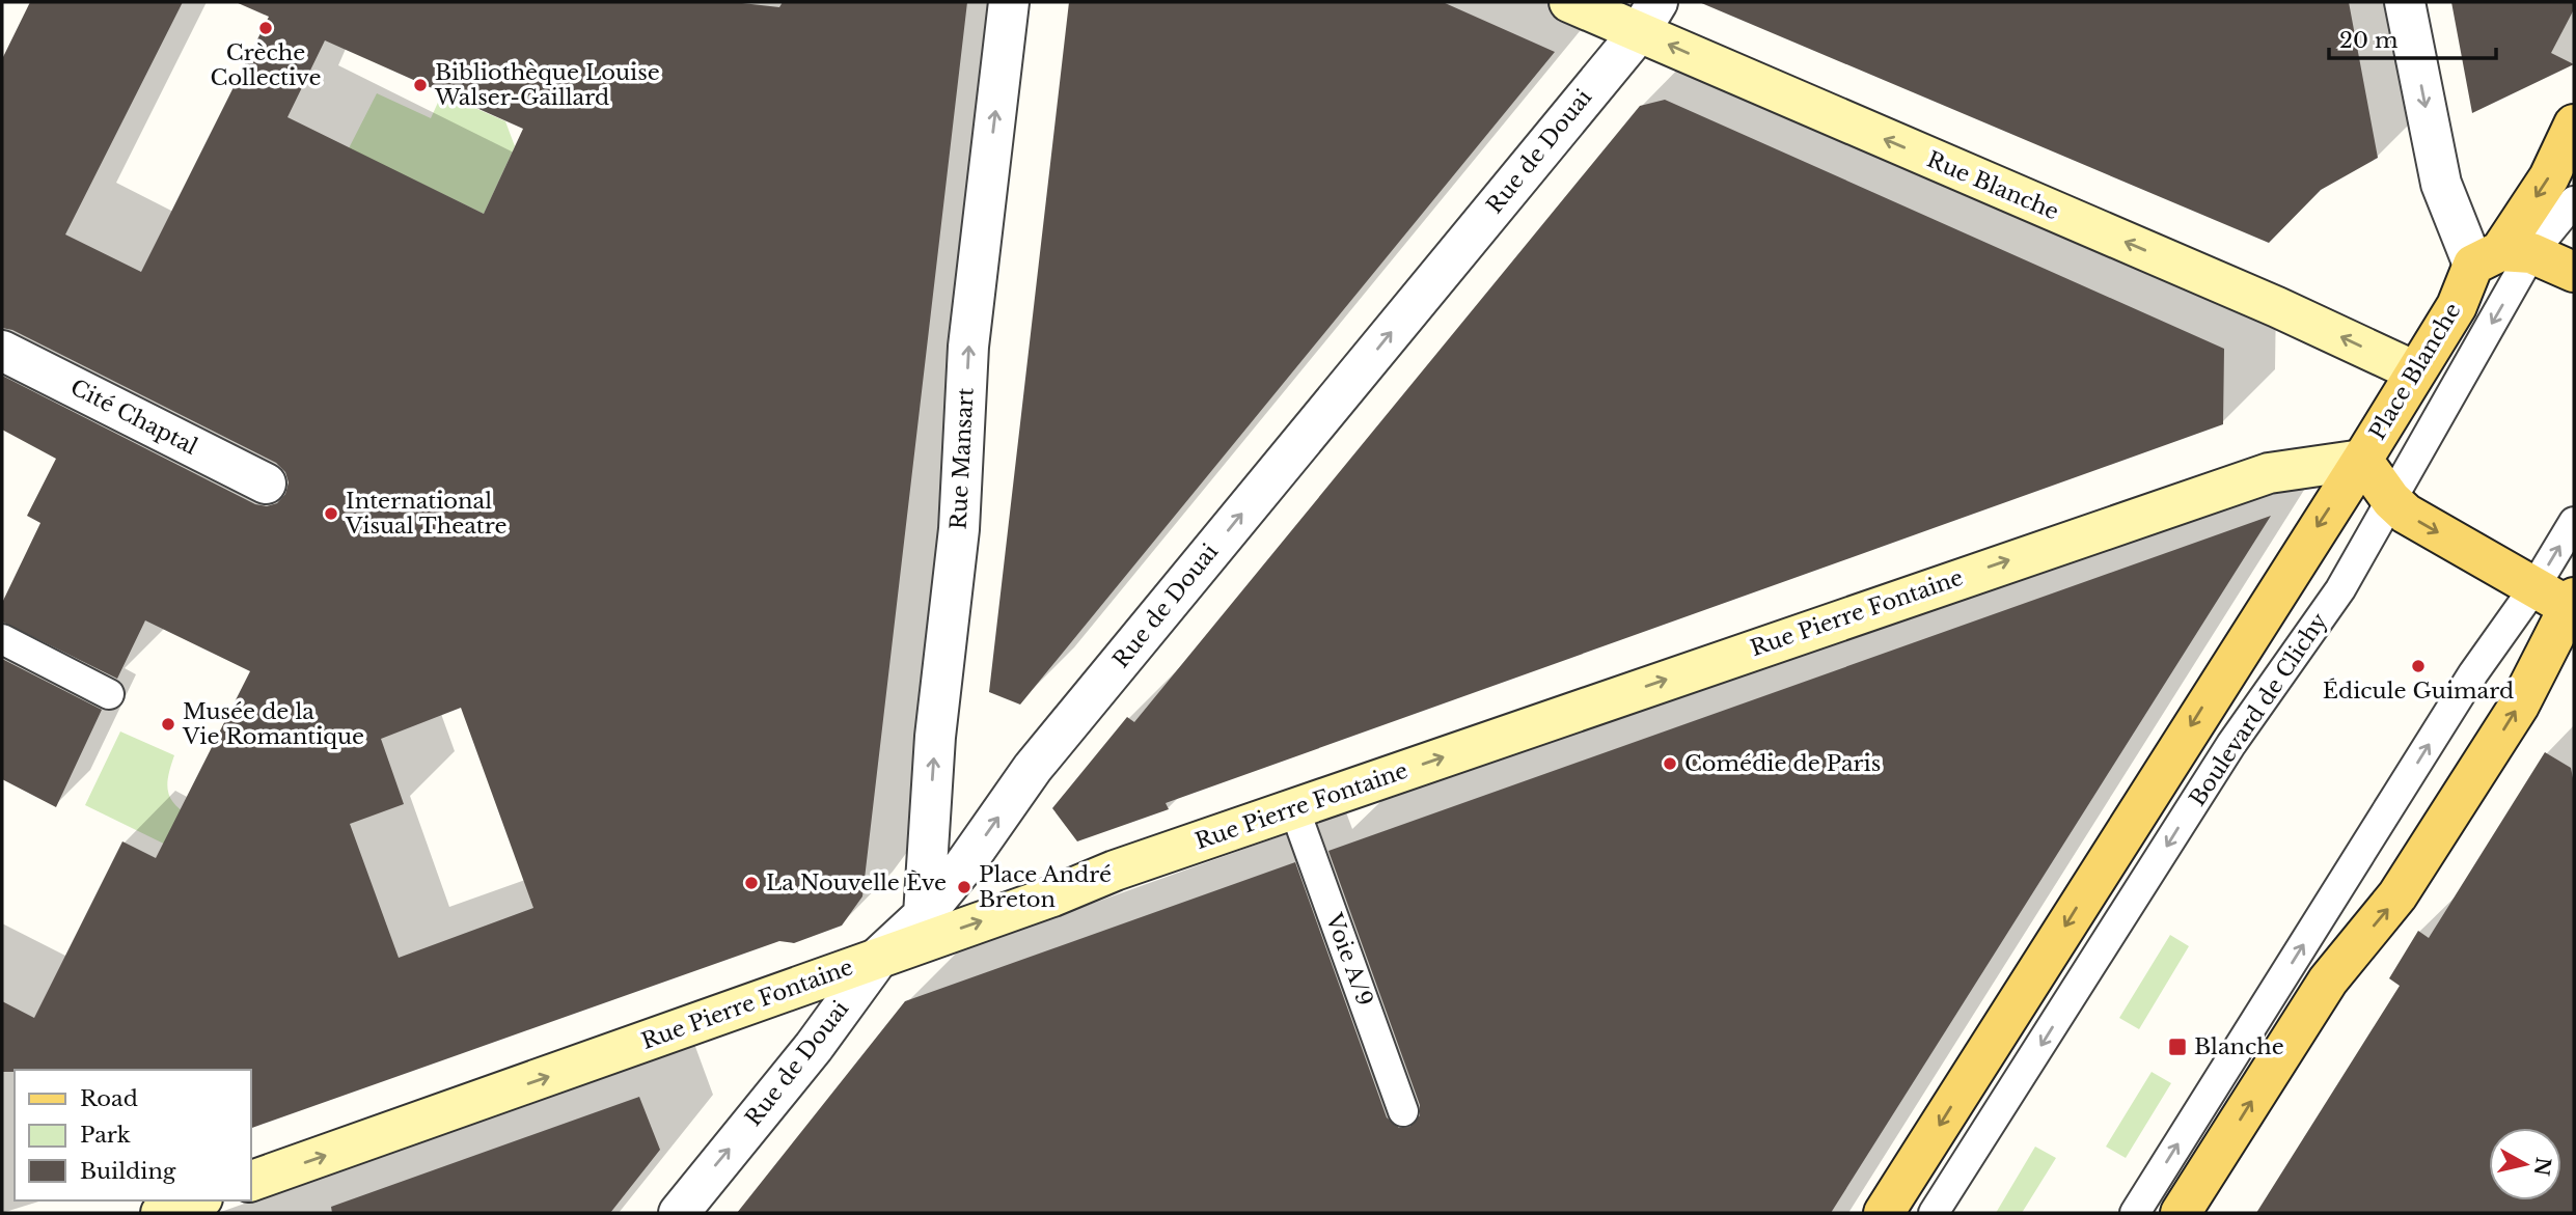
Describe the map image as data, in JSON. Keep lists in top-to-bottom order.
{
  "streets": {
    "main road": ["Place Blanche", "Boulevard de Clichy"],
    "street": [
      "Rue de Douai",
      "Rue Blanche",
      "Cité Chaptal",
      "Rue Mansart",
      "Rue Pierre Fontaine"
    ],
    "lane": ["Voie A/9"]
  },
  "crossings": [
    ["Rue de Douai", "Rue Blanche"],
    ["Rue de Douai", "Rue Mansart"],
    ["Rue de Douai", "Rue Pierre Fontaine"],
    ["Rue Blanche", "Place Blanche"],
    ["Place Blanche", "Rue Pierre Fontaine"],
    ["Place Blanche", "Boulevard de Clichy"],
    ["Rue Pierre Fontaine", "Boulevard de Clichy"],
    ["Rue Pierre Fontaine", "Voie A/9"]
  ],
  "one_way": [
    "Rue de Douai",
    "Rue Blanche",
    "Rue Mansart",
    "Rue Pierre Fontaine"
  ],
  "places": {
    "other": [
      "Crèche Collective",
      "Bibliothèque Louise Walser-Gaillard",
      "International Visual Theatre",
      "Édicule Guimard",
      "Musée de la Vie Romantique",
      "Comédie de Paris",
      "La Nouvelle Ève",
      "Place André Breton"
    ],
    "transit": ["Blanche"]
  },
  "legend": ["Road", "Park", "Building"],
  "scale_bar": "20 m",
  "north": "right"
}
